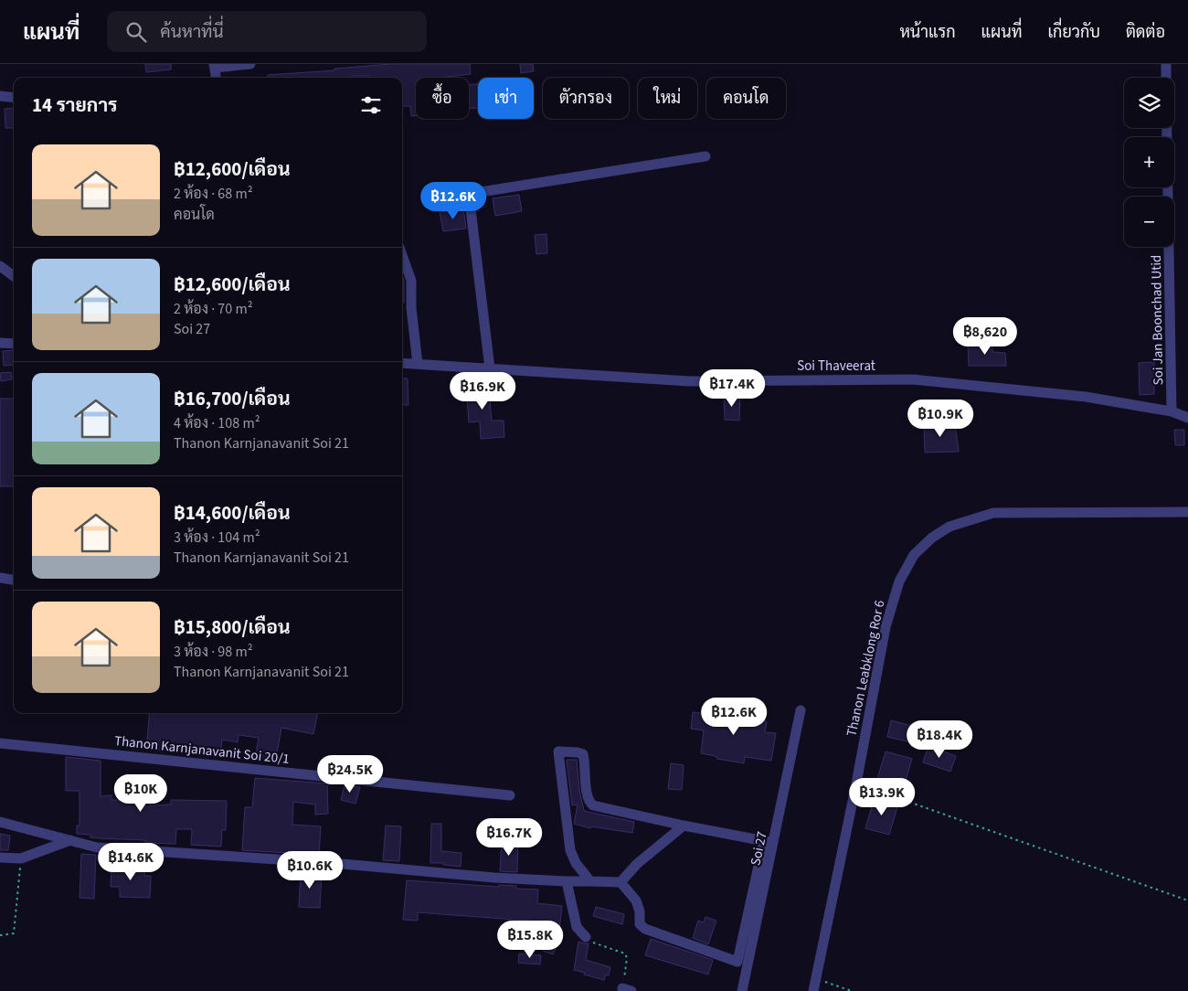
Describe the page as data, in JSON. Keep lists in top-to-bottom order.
{
  "streets": {
    "street": [
      "Soi Jan Boonchad Utid",
      "Soi Thaveerat",
      "Thanon Leabklong Ror 6",
      "Thanon Karnjanavanit Soi 20/1",
      "Soi 27"
    ]
  },
  "crossings": [
    ["Soi Jan Boonchad Utid", "Soi Thaveerat"]
  ],
  "page": {
    "header": "แผนที่",
    "search": "ค้นหาที่นี่",
    "nav": [
      "หน้าแรก",
      "แผนที่",
      "เกี่ยวกับ",
      "ติดต่อ"
    ],
    "map_buttons": ["+", "−"],
    "chip": [
      "ซื้อ",
      "เช่า",
      "ตัวกรอง",
      "ใหม่",
      "คอนโด"
    ],
    "heading": "14 รายการ",
    "list": [
      {
        "name": "฿12,600/เดือน",
        "note": "2 ห้อง · 68 m² · คอนโด"
      },
      {
        "name": "฿12,600/เดือน",
        "note": "2 ห้อง · 70 m² · Soi 27"
      },
      {
        "name": "฿16,700/เดือน",
        "note": "4 ห้อง · 108 m² · Thanon Karnjanavanit Soi 21"
      },
      {
        "name": "฿14,600/เดือน",
        "note": "3 ห้อง · 104 m² · Thanon Karnjanavanit Soi 21"
      },
      {
        "name": "฿15,800/เดือน",
        "note": "3 ห้อง · 98 m² · Thanon Karnjanavanit Soi 21"
      }
    ],
    "price": [
      "฿12.6K",
      "฿8,620",
      "฿17.4K",
      "฿16.9K",
      "฿10.9K",
      "฿12.6K",
      "฿18.4K",
      "฿24.5K",
      "฿10K",
      "฿13.9K",
      "฿16.7K",
      "฿14.6K",
      "฿10.6K",
      "฿15.8K"
    ]
  }
}
